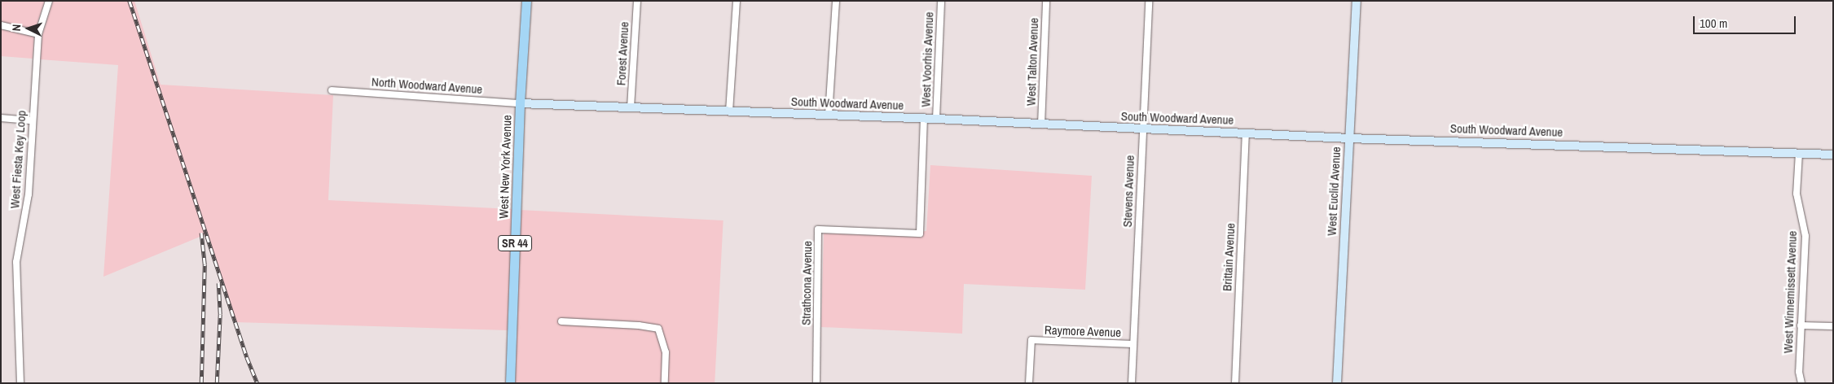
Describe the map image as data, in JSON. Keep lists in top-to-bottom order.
{
  "streets": {
    "main road": ["West New York Avenue", "SR 44"],
    "street": [
      "Forest Avenue",
      "West Voorhis Avenue",
      "West Talton Avenue",
      "North Woodward Avenue",
      "South Woodward Avenue",
      "West Fiesta Key Loop",
      "Stevens Avenue",
      "West Euclid Avenue",
      "Brittain Avenue",
      "Strathcona Avenue",
      "West Winnemissett Avenue",
      "Raymore Avenue"
    ]
  },
  "crossings": [
    ["Forest Avenue", "South Woodward Avenue"],
    ["West Voorhis Avenue", "South Woodward Avenue"],
    ["West Talton Avenue", "South Woodward Avenue"],
    ["North Woodward Avenue", "South Woodward Avenue"],
    ["North Woodward Avenue", "West New York Avenue"],
    ["South Woodward Avenue", "West New York Avenue"],
    ["South Woodward Avenue", "Stevens Avenue"],
    ["South Woodward Avenue", "West Euclid Avenue"],
    ["South Woodward Avenue", "Brittain Avenue"],
    ["South Woodward Avenue", "Strathcona Avenue"],
    ["South Woodward Avenue", "West Winnemissett Avenue"],
    ["Stevens Avenue", "Raymore Avenue"]
  ],
  "scale_bar": "100 m",
  "north": "left"
}
